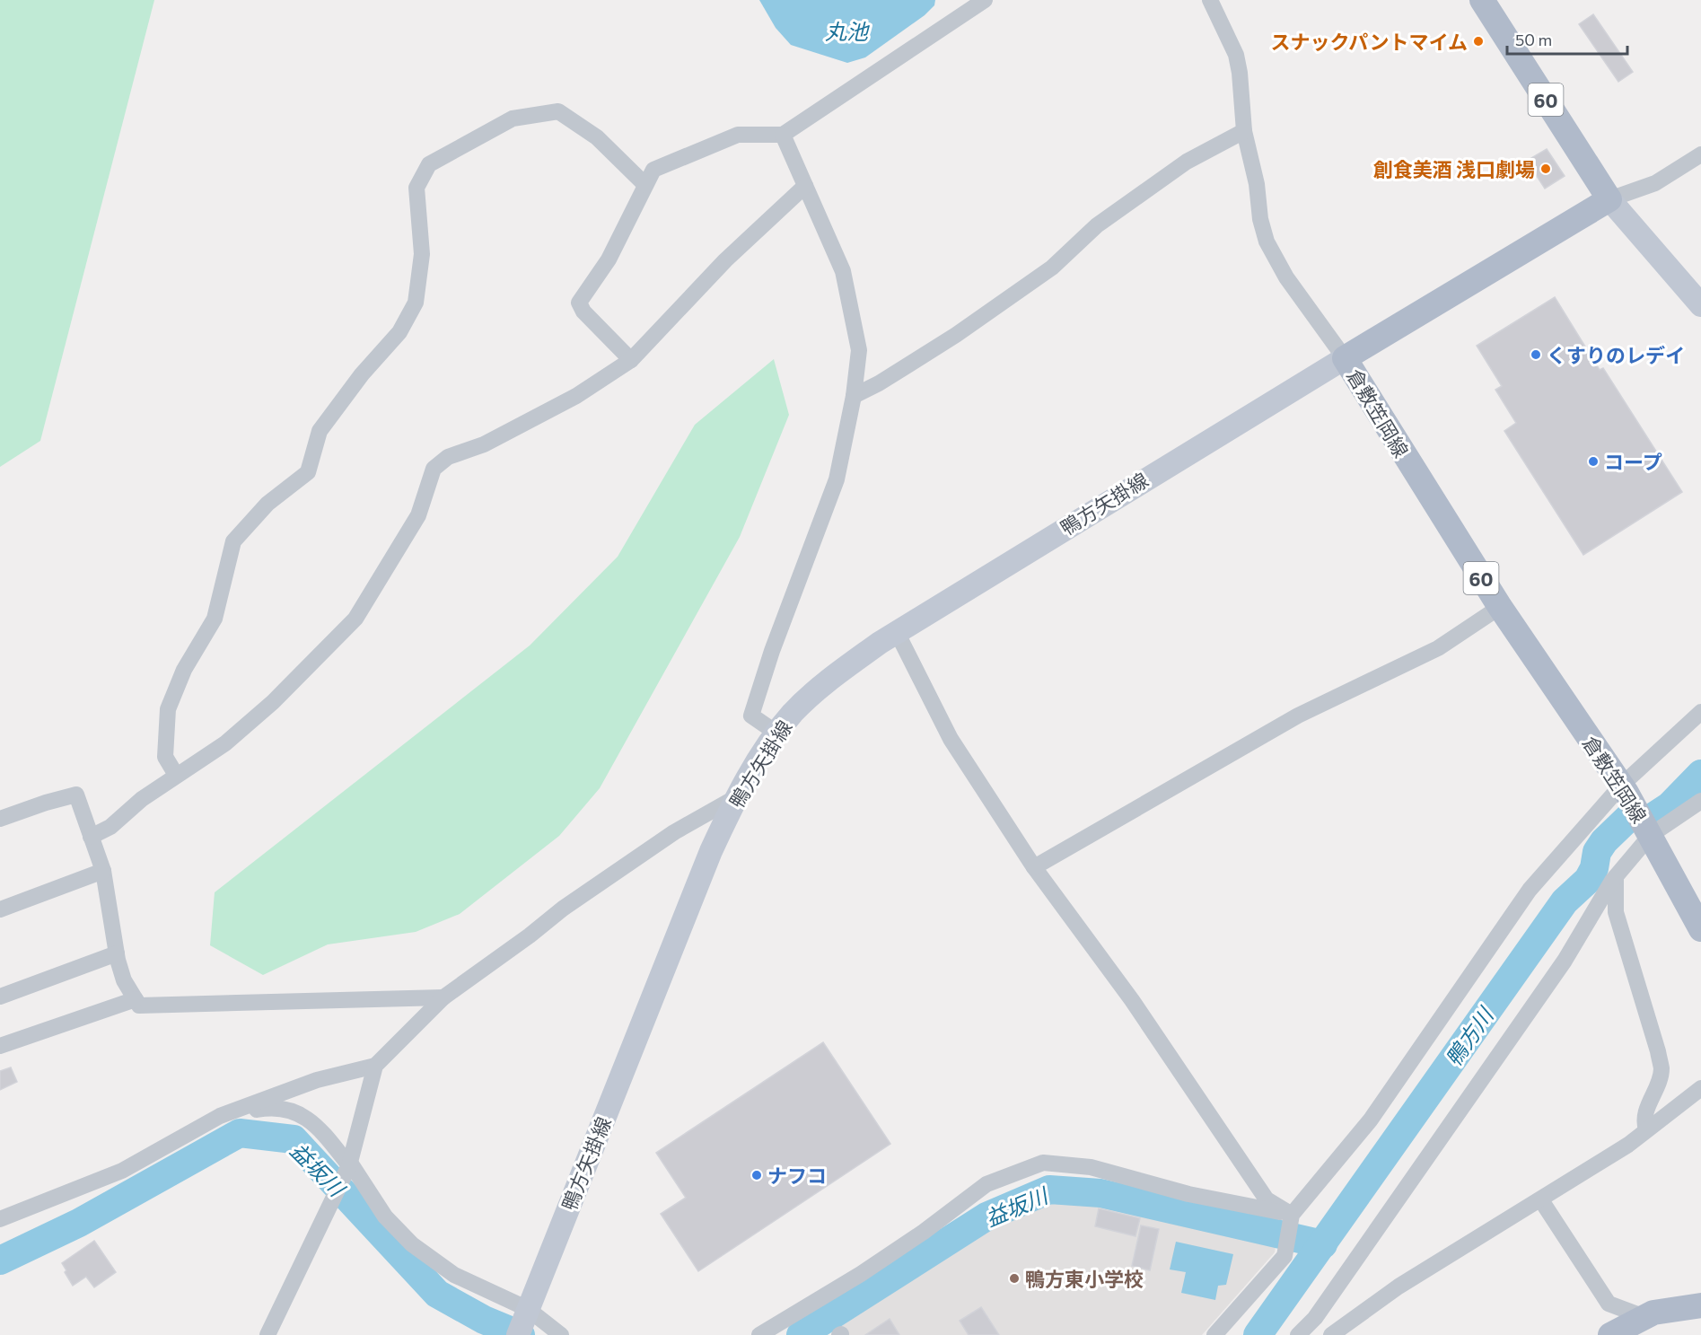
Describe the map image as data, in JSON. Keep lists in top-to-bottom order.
{
  "streets": {
    "main road": ["60", "倉敷笠岡線", "鴨方矢掛線"]
  },
  "crossings": [
    ["60", "倉敷笠岡線"],
    ["倉敷笠岡線", "鴨方矢掛線"]
  ],
  "water": ["丸池", "鴨方川", "益坂川"],
  "places": [
    "スナックパントマイム",
    "創食美酒 浅口劇場",
    "くすりのレデイ",
    "コープ",
    "ナフコ",
    "鴨方東小学校"
  ],
  "scale_bar": "50 m"
}
